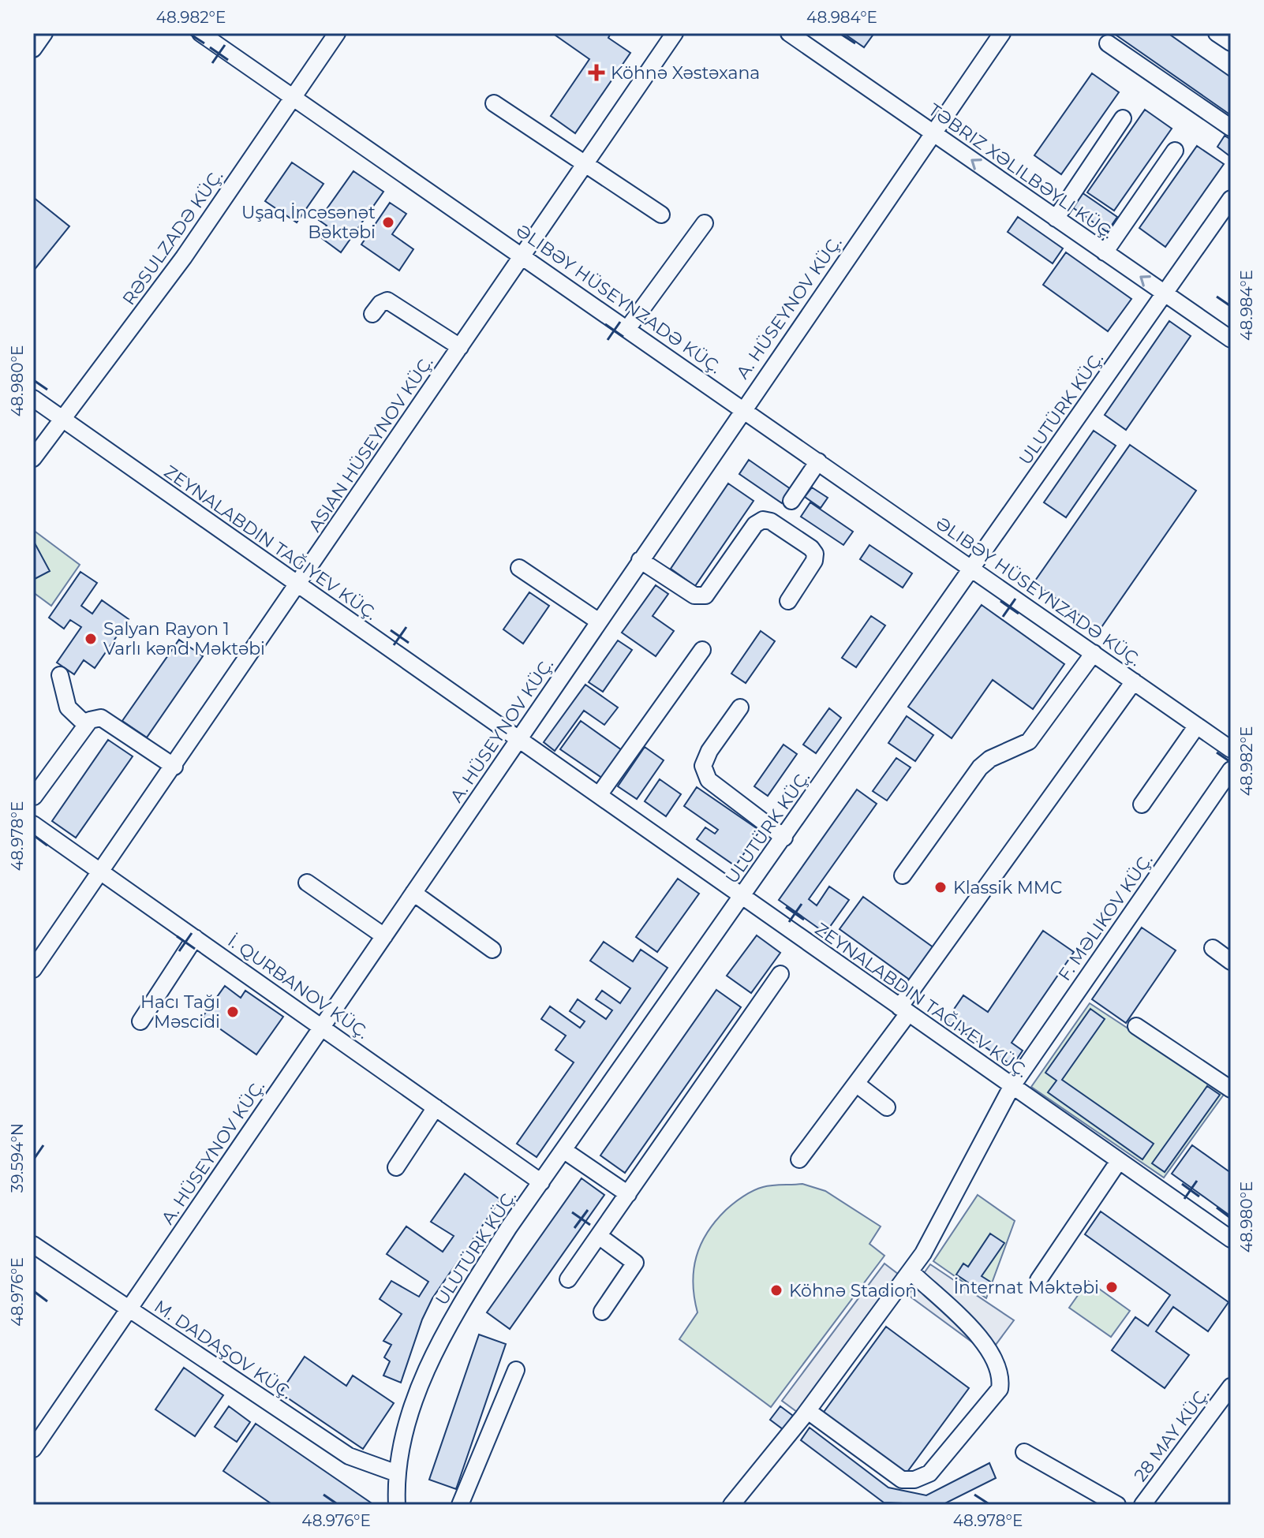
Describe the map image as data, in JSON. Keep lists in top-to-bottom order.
{
  "streets": {
    "street": [
      "TƏBRIZ XƏLILBƏYLI KÜÇ.",
      "RƏSULZADƏ KÜÇ.",
      "ƏLIBƏY HÜSEYNZADƏ KÜÇ.",
      "A. HÜSEYNOV KÜÇ.",
      "ULUTÜRK KÜÇ.",
      "ASIAN HÜSEYNOV KÜÇ.",
      "F. MƏLIKOV KÜÇ.",
      "İ. QURBANOV KÜÇ.",
      "M. DADAŞOV KÜÇ.",
      "28 MAY KÜÇ."
    ]
  },
  "crossings": [
    ["TƏBRIZ XƏLILBƏYLI KÜÇ.", "A. HÜSEYNOV KÜÇ."],
    ["TƏBRIZ XƏLILBƏYLI KÜÇ.", "ULUTÜRK KÜÇ."],
    ["RƏSULZADƏ KÜÇ.", "ƏLIBƏY HÜSEYNZADƏ KÜÇ."],
    ["ƏLIBƏY HÜSEYNZADƏ KÜÇ.", "A. HÜSEYNOV KÜÇ."],
    ["ƏLIBƏY HÜSEYNZADƏ KÜÇ.", "ULUTÜRK KÜÇ."],
    ["ƏLIBƏY HÜSEYNZADƏ KÜÇ.", "ASIAN HÜSEYNOV KÜÇ."],
    ["A. HÜSEYNOV KÜÇ.", "İ. QURBANOV KÜÇ."],
    ["A. HÜSEYNOV KÜÇ.", "M. DADAŞOV KÜÇ."],
    ["ULUTÜRK KÜÇ.", "İ. QURBANOV KÜÇ."],
    ["ULUTÜRK KÜÇ.", "M. DADAŞOV KÜÇ."],
    ["ASIAN HÜSEYNOV KÜÇ.", "İ. QURBANOV KÜÇ."]
  ],
  "one_way": ["TƏBRIZ XƏLILBƏYLI KÜÇ."],
  "places": {
    "health": ["Köhnə Xəstəxana"],
    "other": [
      "Uşaq İncəsənət Bəktəbi",
      "Salyan Rayon 1 Varlı kənd Məktəbi",
      "Klassik MMC",
      "Hacı Tağı Məscidi",
      "İnternat Məktəbi",
      "Köhnə Stadion"
    ]
  },
  "coordinates": [
    "48.982°E",
    "48.984°E",
    "48.980°E",
    "48.978°E",
    "39.594°N",
    "48.976°E"
  ]
}
